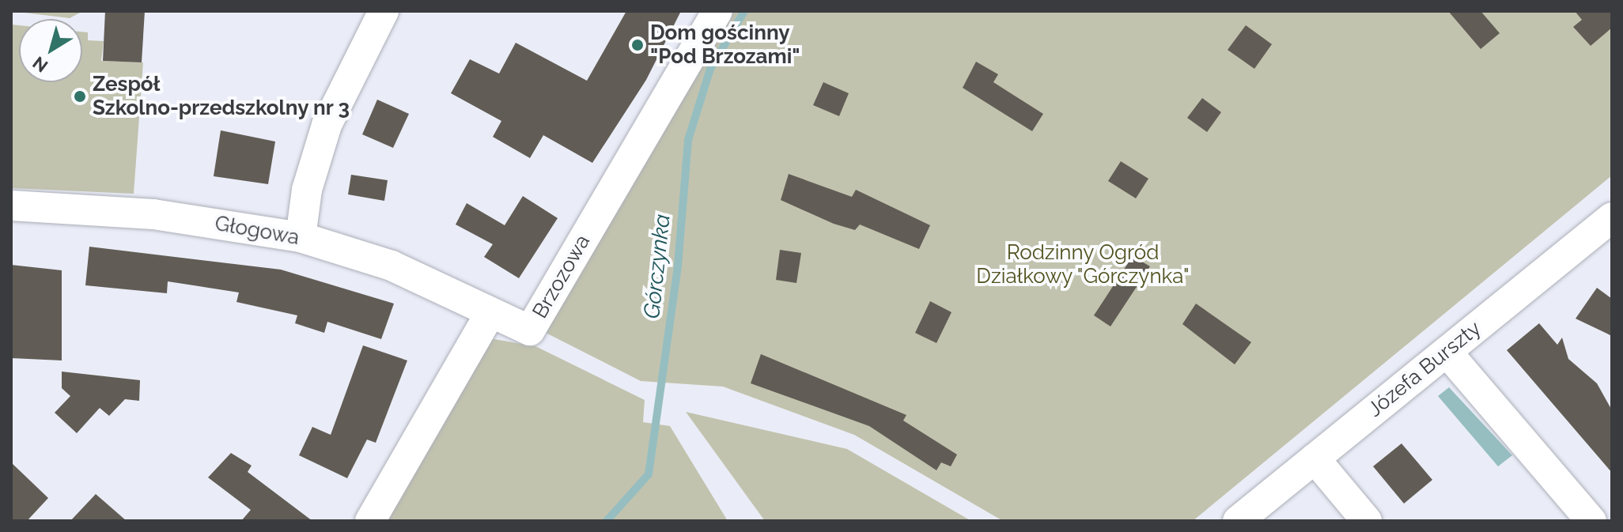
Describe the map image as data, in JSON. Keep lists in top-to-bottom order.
{
  "streets": {
    "street": ["Głogowa", "Brzozowa", "Józefa Burszty"]
  },
  "crossings": [
    ["Głogowa", "Brzozowa"]
  ],
  "water": ["Górczynka"],
  "parks": ["Rodzinny Ogród Działkowy \"Górczynka\""],
  "places": ["Dom gościnny \"Pod Brzozami\"", "Zespół Szkolno-przedszkolny nr 3"],
  "north": "bottom left"
}
